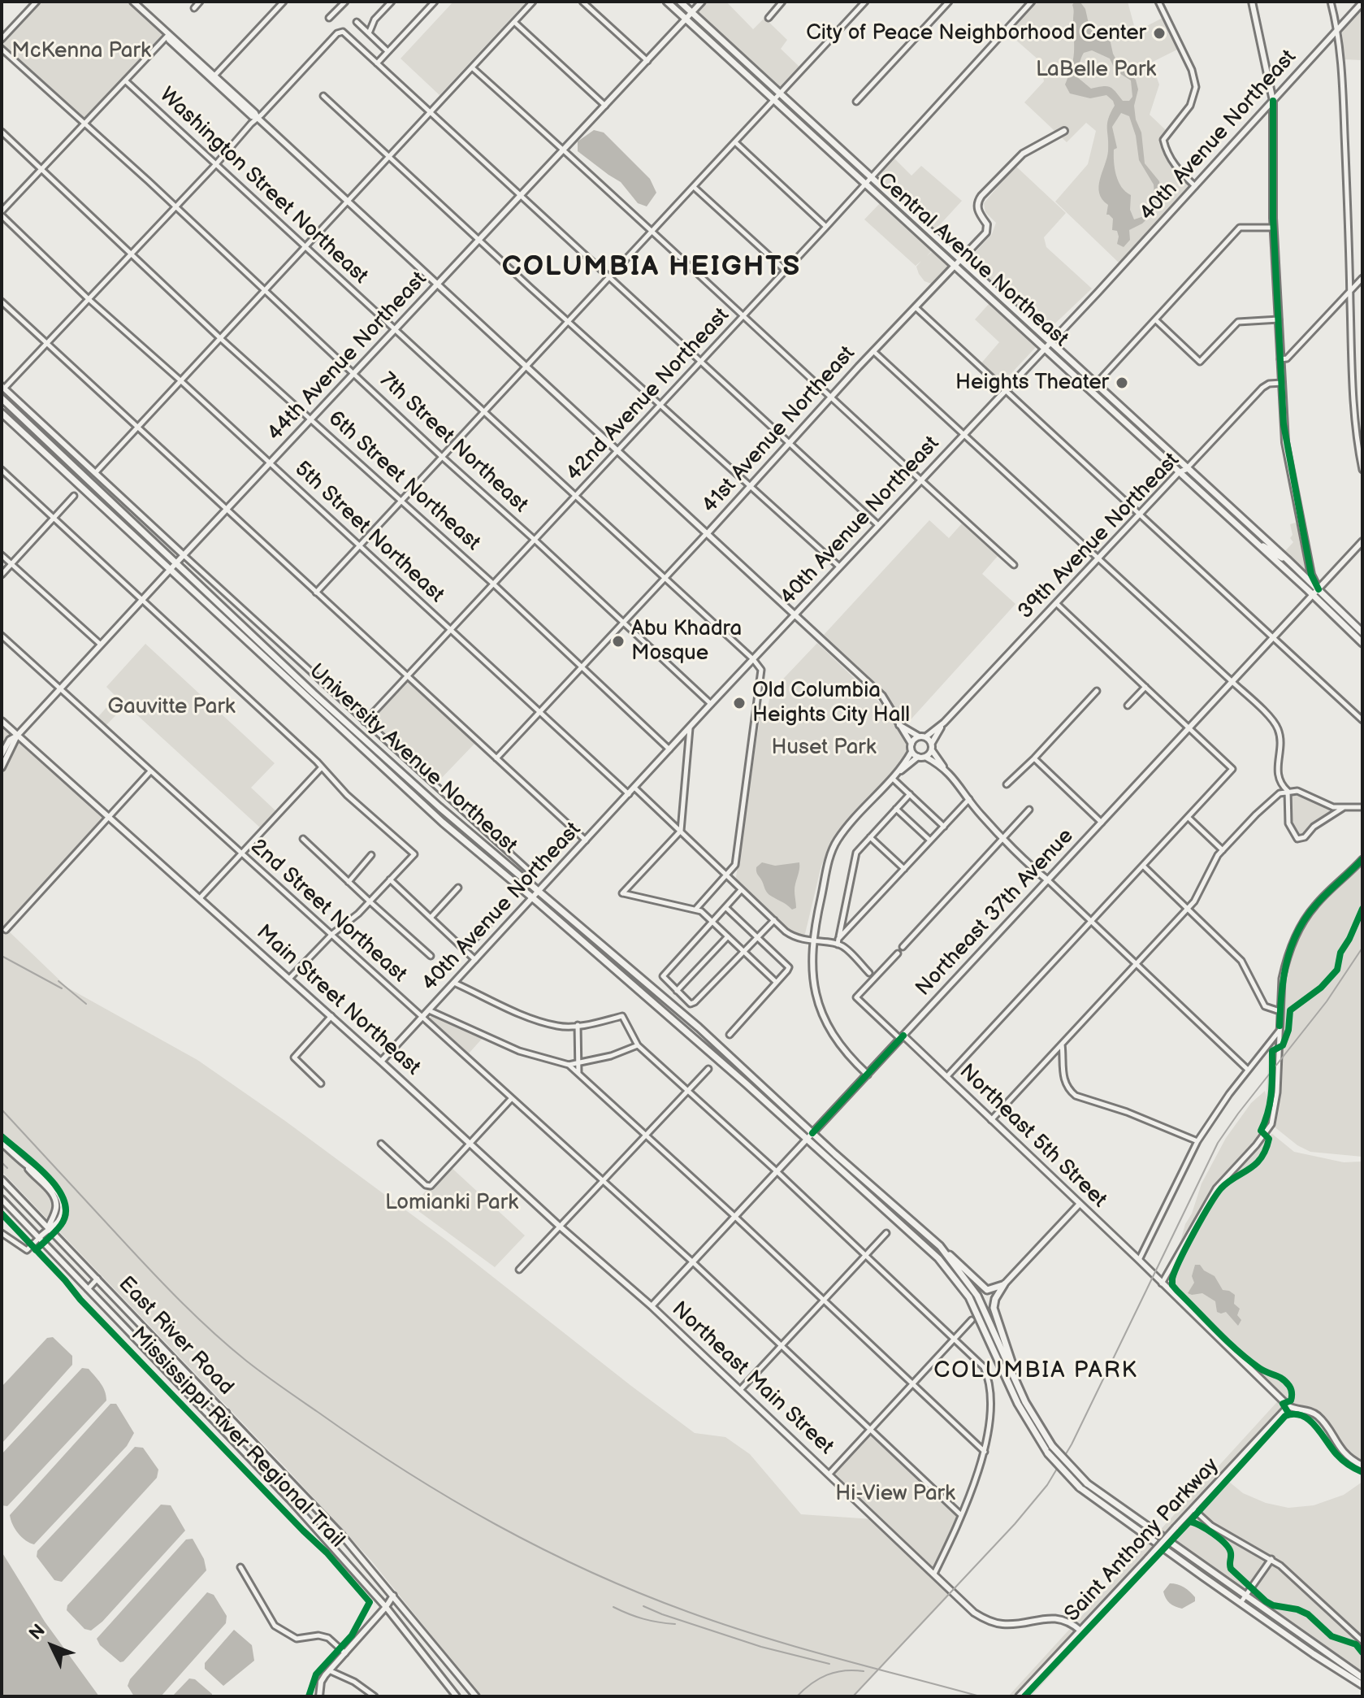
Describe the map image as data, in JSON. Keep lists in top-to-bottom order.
{
  "streets": {
    "main road": ["Central Avenue Northeast", "University Avenue Northeast"],
    "street": [
      "40th Avenue Northeast",
      "Washington Street Northeast",
      "44th Avenue Northeast",
      "42nd Avenue Northeast",
      "41st Avenue Northeast",
      "7th Street Northeast",
      "6th Street Northeast",
      "5th Street Northeast",
      "39th Avenue Northeast",
      "2nd Street Northeast",
      "Northeast 37th Avenue",
      "Main Street Northeast",
      "Northeast 5th Street",
      "East River Road",
      "Northeast Main Street",
      "Saint Anthony Parkway"
    ],
    "cycle path": ["Mississippi River Regional Trail"]
  },
  "crossings": [
    ["40th Avenue Northeast", "Washington Street Northeast"],
    ["40th Avenue Northeast", "Central Avenue Northeast"],
    ["40th Avenue Northeast", "7th Street Northeast"],
    ["40th Avenue Northeast", "6th Street Northeast"],
    ["40th Avenue Northeast", "5th Street Northeast"],
    ["40th Avenue Northeast", "University Avenue Northeast"],
    ["40th Avenue Northeast", "2nd Street Northeast"],
    ["40th Avenue Northeast", "Main Street Northeast"],
    ["Washington Street Northeast", "44th Avenue Northeast"],
    ["Washington Street Northeast", "42nd Avenue Northeast"],
    ["Washington Street Northeast", "41st Avenue Northeast"],
    ["Central Avenue Northeast", "44th Avenue Northeast"],
    ["Central Avenue Northeast", "42nd Avenue Northeast"],
    ["Central Avenue Northeast", "41st Avenue Northeast"],
    ["Central Avenue Northeast", "39th Avenue Northeast"],
    ["Central Avenue Northeast", "Northeast 37th Avenue"],
    ["44th Avenue Northeast", "7th Street Northeast"],
    ["44th Avenue Northeast", "6th Street Northeast"],
    ["44th Avenue Northeast", "5th Street Northeast"],
    ["44th Avenue Northeast", "University Avenue Northeast"],
    ["44th Avenue Northeast", "2nd Street Northeast"],
    ["44th Avenue Northeast", "Main Street Northeast"],
    ["42nd Avenue Northeast", "7th Street Northeast"],
    ["42nd Avenue Northeast", "6th Street Northeast"],
    ["42nd Avenue Northeast", "5th Street Northeast"],
    ["42nd Avenue Northeast", "University Avenue Northeast"],
    ["41st Avenue Northeast", "7th Street Northeast"],
    ["41st Avenue Northeast", "6th Street Northeast"],
    ["41st Avenue Northeast", "5th Street Northeast"],
    ["University Avenue Northeast", "Northeast 37th Avenue"],
    ["2nd Street Northeast", "Northeast 37th Avenue"],
    ["Northeast 37th Avenue", "Main Street Northeast"],
    ["Northeast 37th Avenue", "Northeast 5th Street"],
    ["Northeast 37th Avenue", "Northeast Main Street"],
    ["Main Street Northeast", "Northeast Main Street"],
    ["Northeast Main Street", "Saint Anthony Parkway"]
  ],
  "districts": ["COLUMBIA HEIGHTS", "COLUMBIA PARK"],
  "parks": [
    "McKenna Park",
    "LaBelle Park",
    "Gauvitte Park",
    "Huset Park",
    "Lomianki Park",
    "Hi-View Park"
  ],
  "places": [
    "City of Peace Neighborhood Center",
    "Heights Theater",
    "Abu Khadra Mosque",
    "Old Columbia Heights City Hall"
  ],
  "north": "top left"
}
